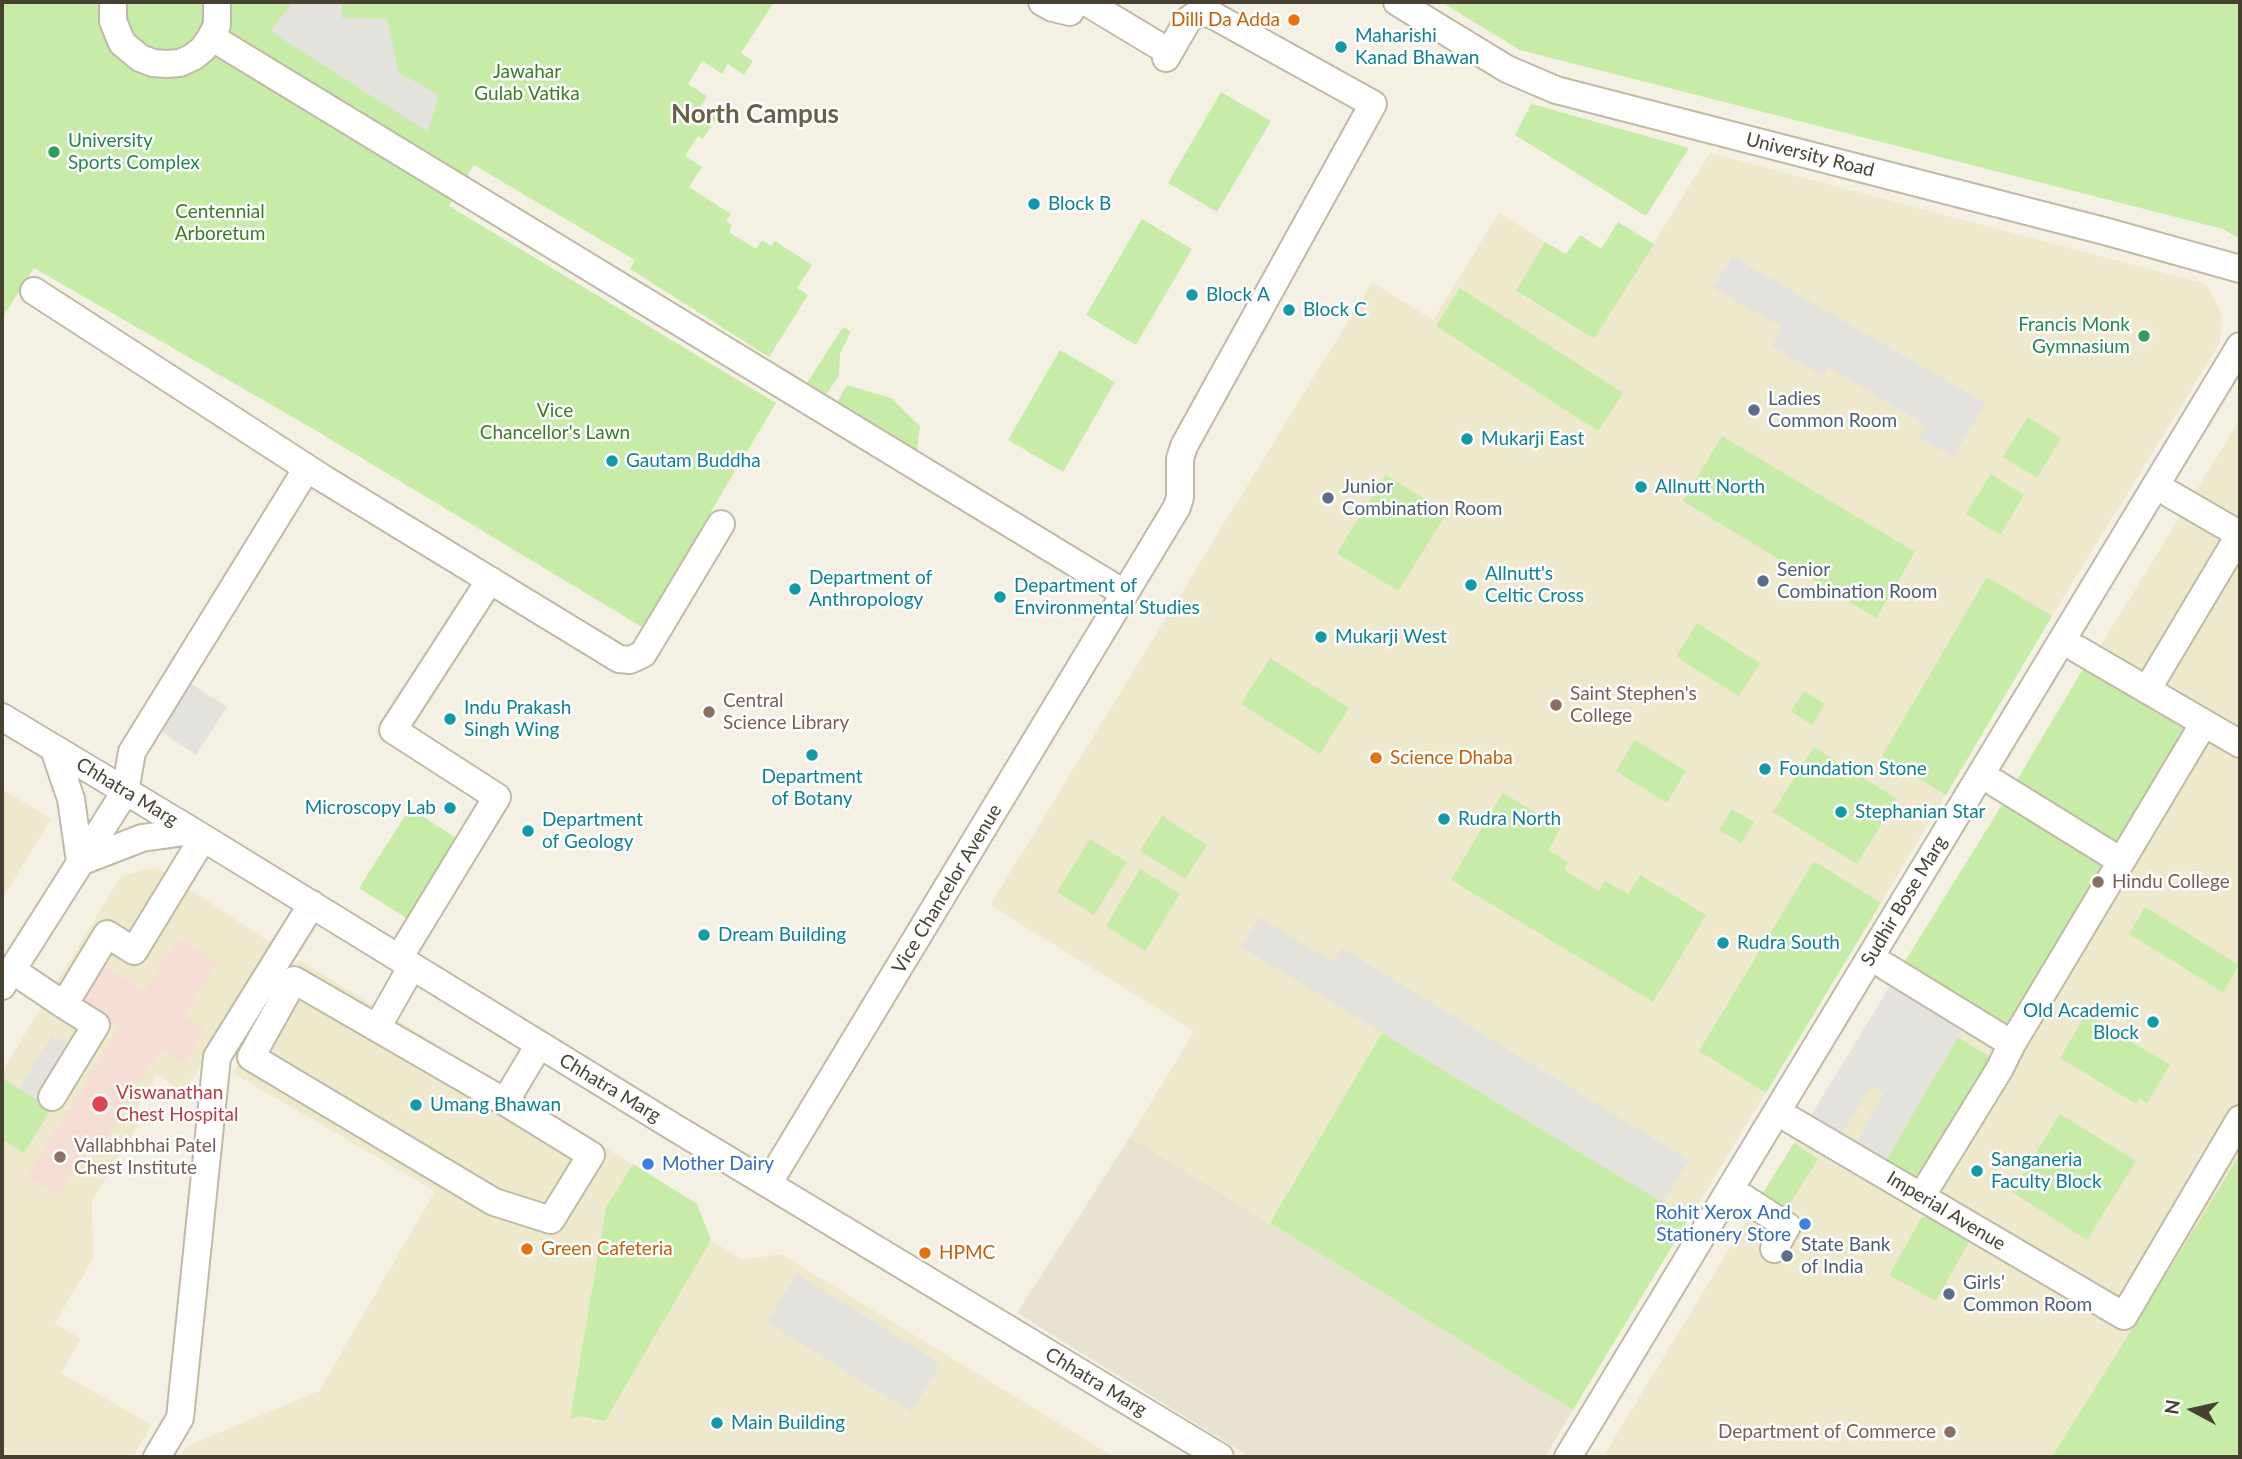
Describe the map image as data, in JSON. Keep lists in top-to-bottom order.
{
  "streets": {
    "street": [
      "University Road",
      "Chhatra Marg",
      "Vice Chancelor Avenue",
      "Sudhir Bose Marg",
      "Imperial Avenue"
    ]
  },
  "crossings": [
    ["Chhatra Marg", "Vice Chancelor Avenue"],
    ["Sudhir Bose Marg", "Imperial Avenue"]
  ],
  "districts": ["North Campus"],
  "parks": ["Jawahar Gulab Vatika", "Centennial Arboretum", "Vice Chancellor's Lawn"],
  "places": [
    "Dilli Da Adda",
    "Maharishi Kanad Bhawan",
    "University Sports Complex",
    "Block B",
    "Block A",
    "Block C",
    "Francis Monk Gymnasium",
    "Ladies Common Room",
    "Mukarji East",
    "Gautam Buddha",
    "Allnutt North",
    "Junior Combination Room",
    "Senior Combination Room",
    "Allnutt's Celtic Cross",
    "Department of Anthropology",
    "Department of Environmental Studies",
    "Mukarji West",
    "Saint Stephen's College",
    "Central Science Library",
    "Indu Prakash Singh Wing",
    "Department of Botany",
    "Science Dhaba",
    "Foundation Stone",
    "Microscopy Lab",
    "Stephanian Star",
    "Rudra North",
    "Department of Geology",
    "Hindu College",
    "Dream Building",
    "Rudra South",
    "Old Academic Block",
    "Viswanathan Chest Hospital",
    "Umang Bhawan",
    "Vallabhbhai Patel Chest Institute",
    "Mother Dairy",
    "Sanganeria Faculty Block",
    "Rohit Xerox And Stationery Store",
    "Green Cafeteria",
    "HPMC",
    "State Bank of India",
    "Girls' Common Room",
    "Main Building",
    "Department of Commerce"
  ],
  "north": "left"
}
